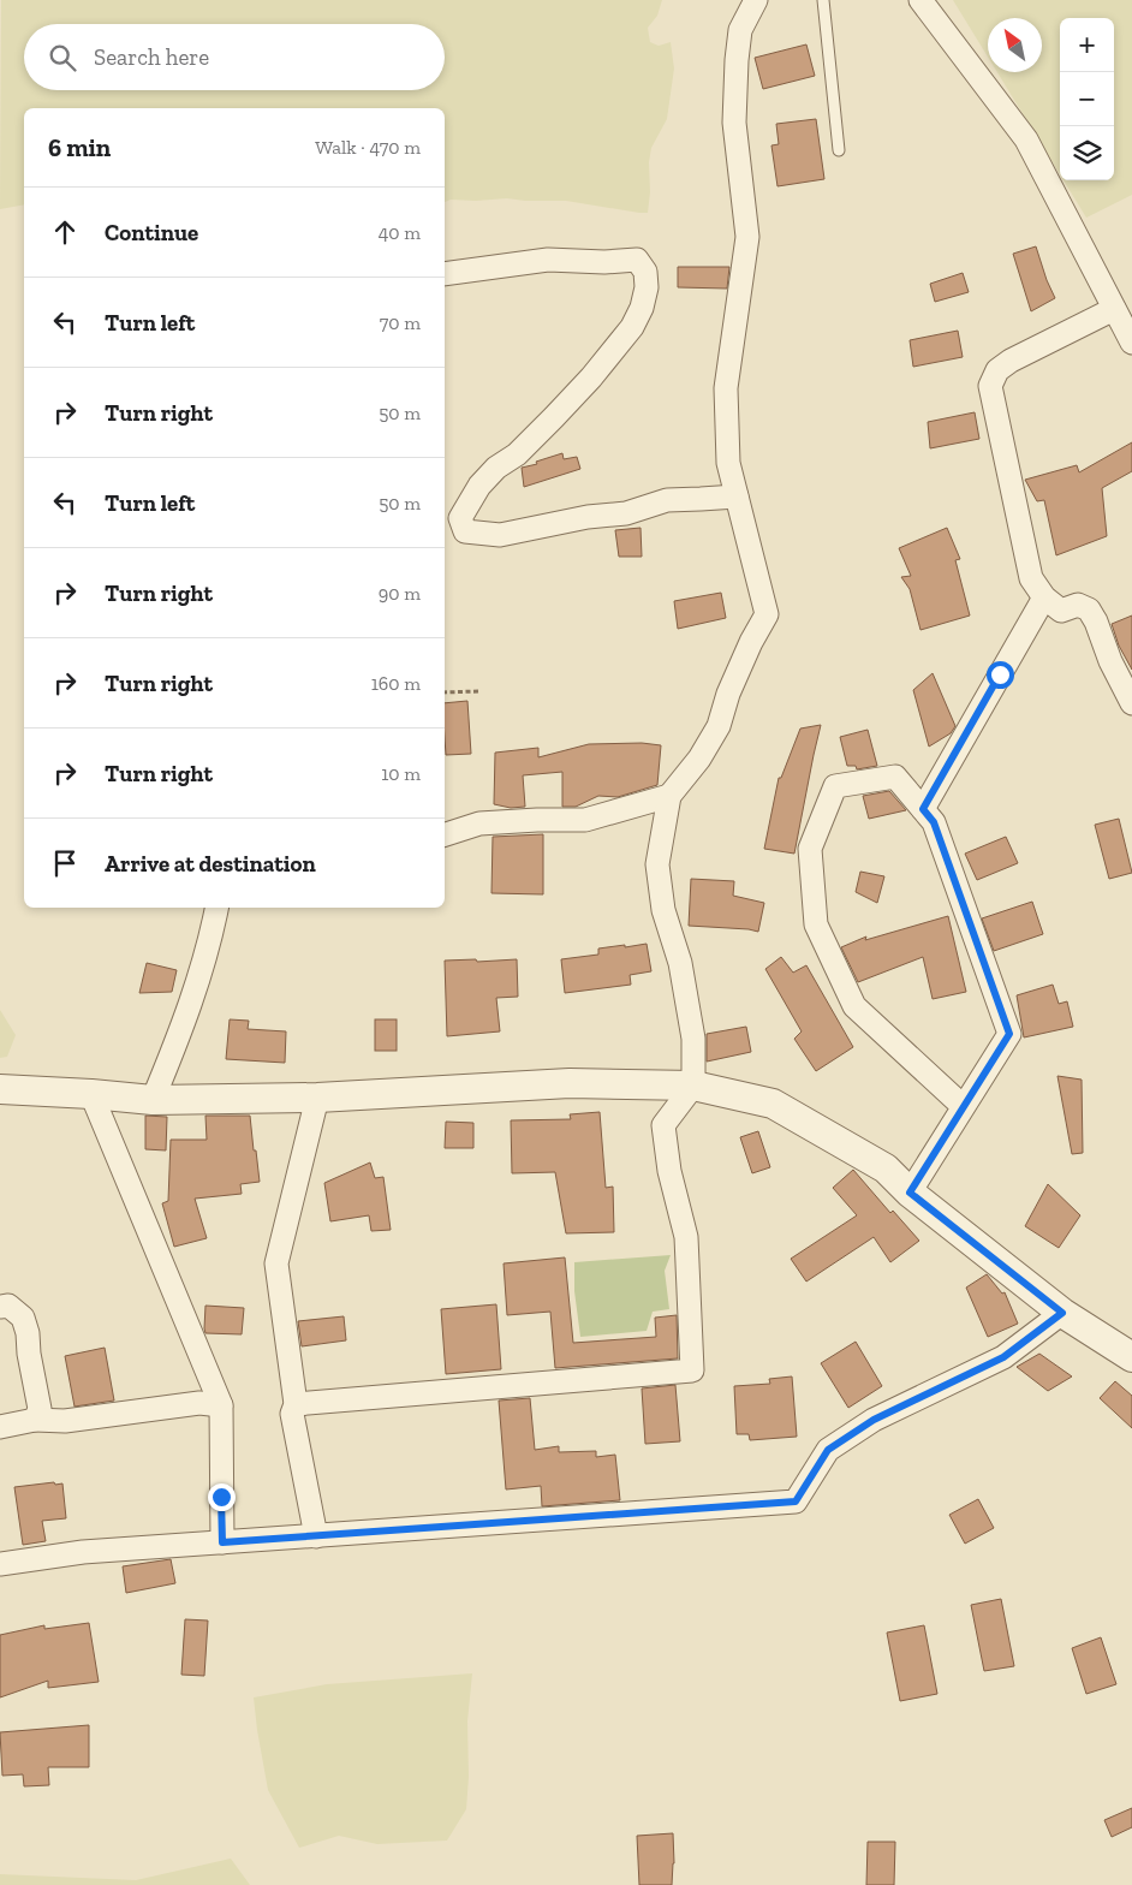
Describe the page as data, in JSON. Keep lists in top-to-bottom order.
{
  "north": "top left",
  "page": {
    "map_buttons": ["+", "−"],
    "search": "Search here",
    "heading": ["6 min", "Walk · 470 m"],
    "list": [
      ["Continue", "40 m"],
      ["Turn left", "70 m"],
      ["Turn right", "50 m"],
      ["Turn left", "50 m"],
      ["Turn right", "90 m"],
      ["Turn right", "160 m"],
      ["Turn right", "10 m"],
      "Arrive at destination"
    ]
  }
}
